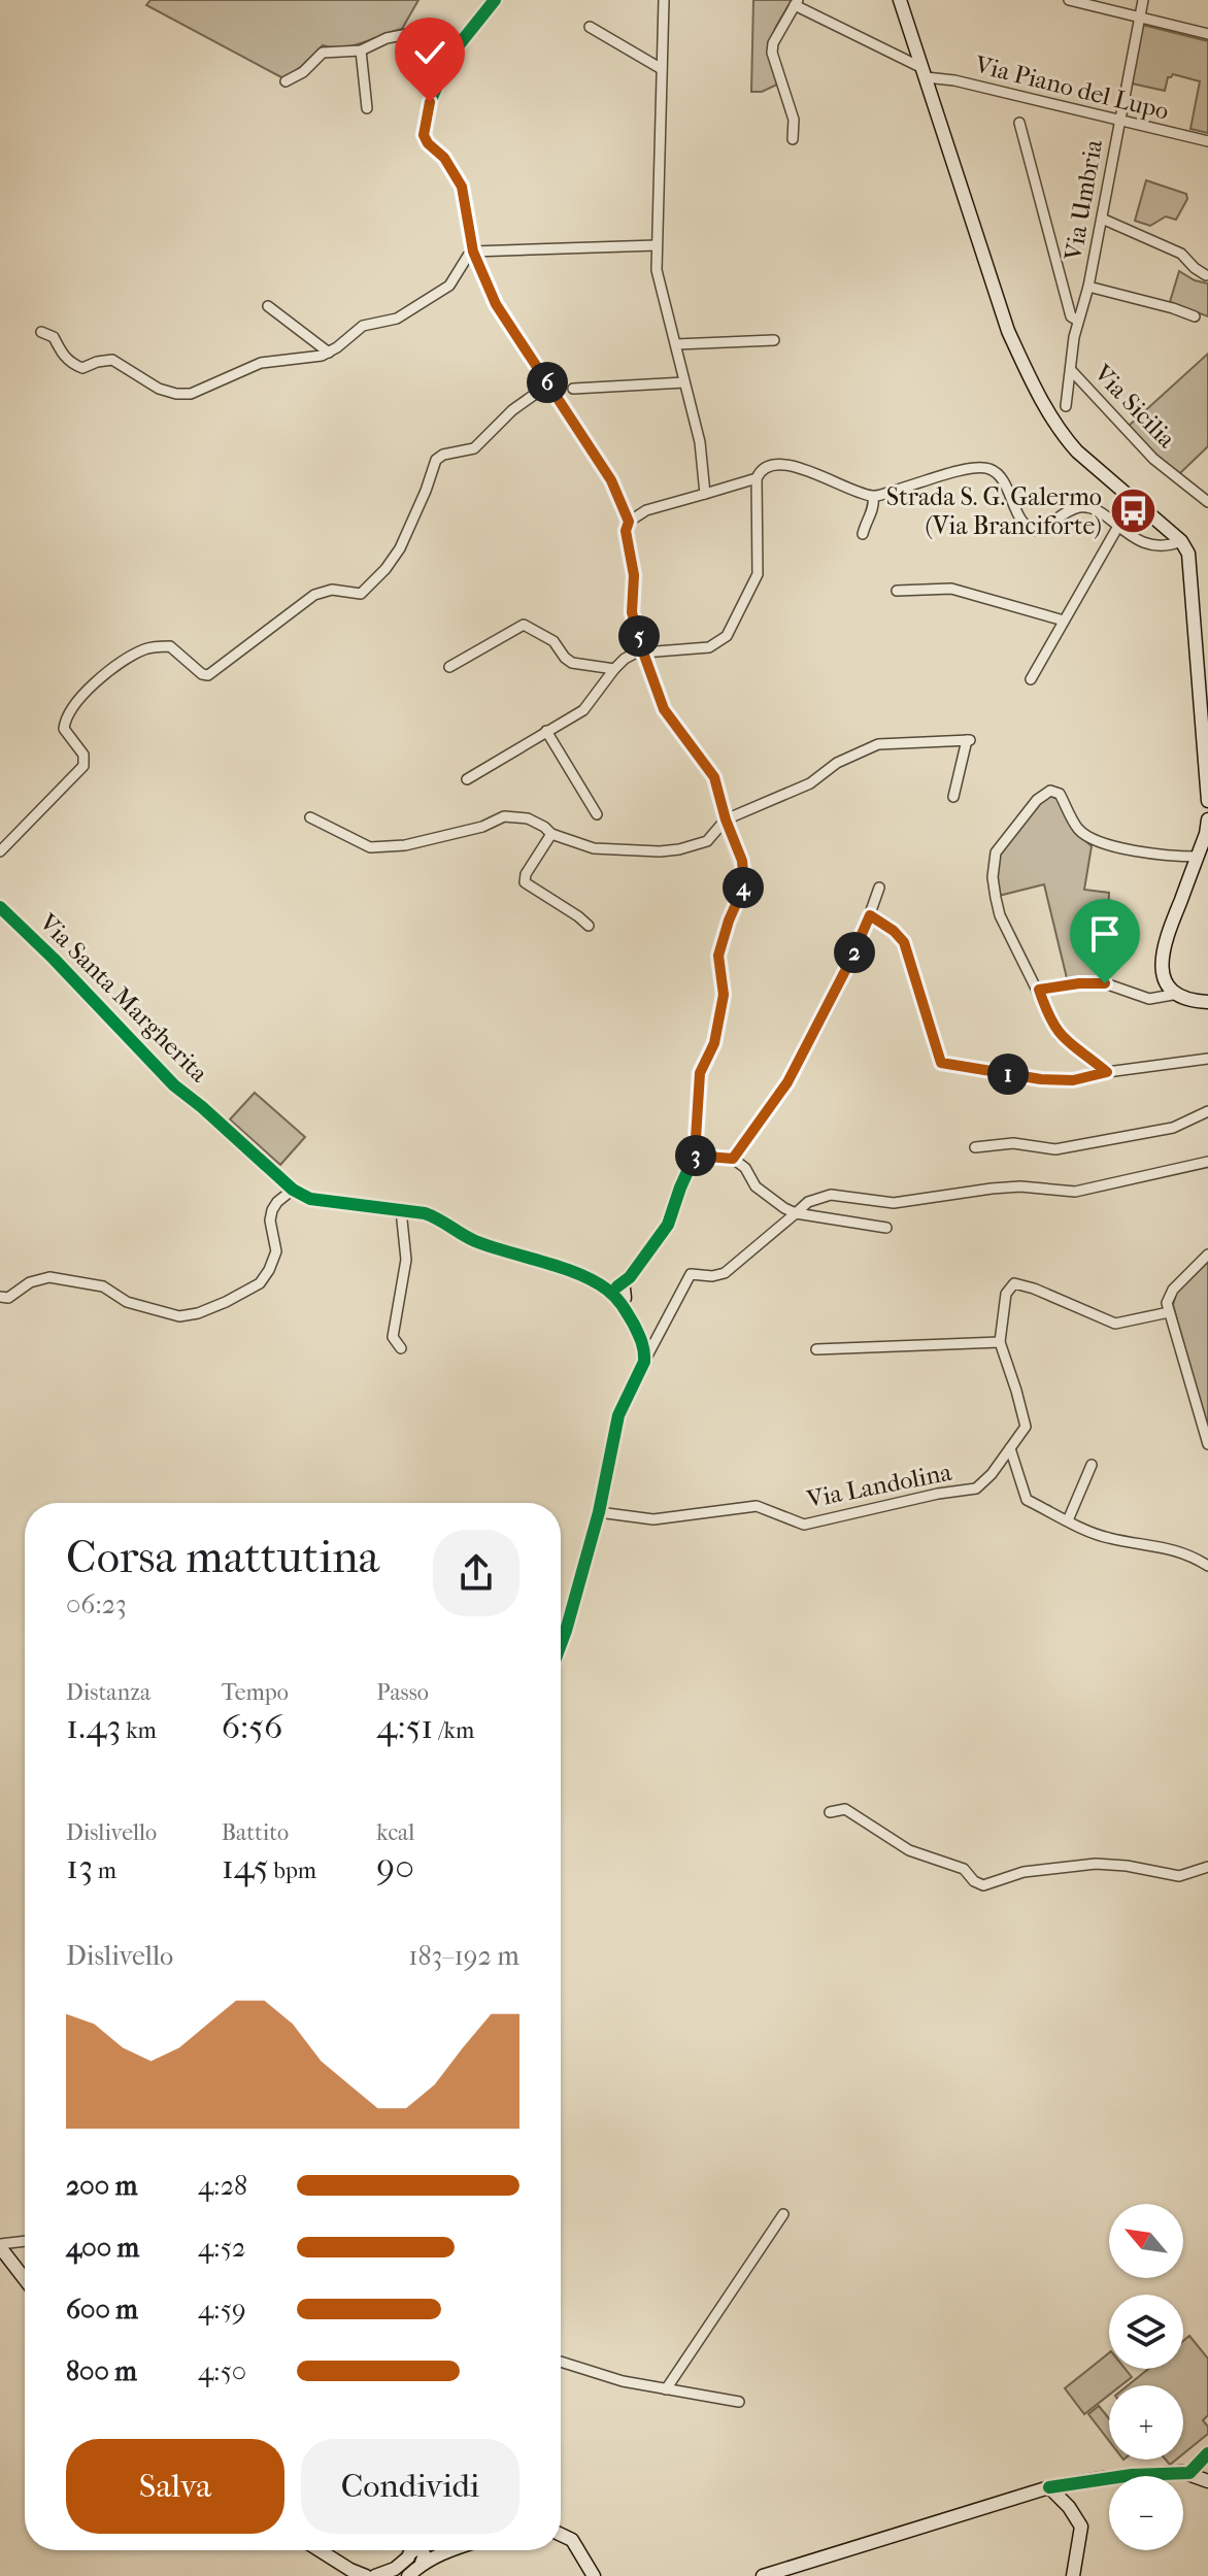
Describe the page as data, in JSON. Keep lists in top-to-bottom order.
{
  "streets": {
    "street": [
      "Via Piano del Lupo",
      "Via Umbria",
      "Via Sicilia",
      "Via Santa Margherita",
      "Via Landolina"
    ]
  },
  "crossings": [
    ["Via Piano del Lupo", "Via Umbria"],
    ["Via Umbria", "Via Sicilia"]
  ],
  "places": {
    "bus stop": ["Strada S. G. Galermo (Via Branciforte)"]
  },
  "north": "top left",
  "page": {
    "pins": [
      "6",
      "5",
      "4",
      "2",
      "1",
      "3"
    ],
    "heading": ["Corsa mattutina", "06:23"],
    "stats": [
      ["Distanza", "1.43 km"],
      ["Tempo", "6:56"],
      ["Passo", "4:51 /km"],
      ["Dislivello", "13 m"],
      ["Battito", "145 bpm"],
      ["kcal", "90"]
    ],
    "chart": ["Dislivello", "183–192 m"],
    "list": [
      {
        "name": "200 m",
        "note": "4:28"
      },
      {
        "name": "400 m",
        "note": "4:52"
      },
      {
        "name": "600 m",
        "note": "4:59"
      },
      {
        "name": "800 m",
        "note": "4:50"
      }
    ],
    "map_buttons": ["+", "−"],
    "buttons": ["Salva", "Condividi"]
  }
}
